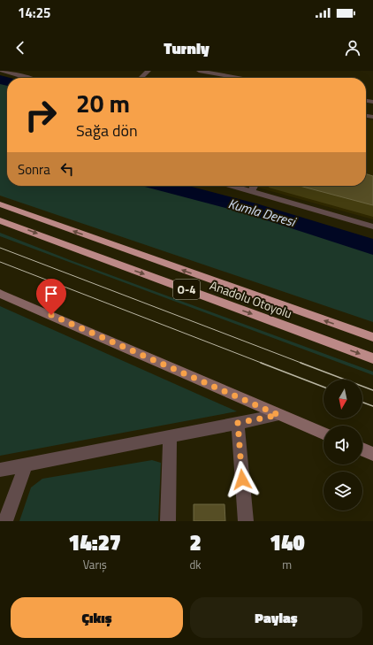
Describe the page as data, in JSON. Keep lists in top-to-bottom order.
{
  "streets": {
    "highway": ["O-4", "Anadolu Otoyolu"]
  },
  "water": ["Kumla Deresi"],
  "north": "bottom",
  "page": {
    "status": "14:25",
    "header": "Turnly",
    "turn": ["20 m", "Sağa dön"],
    "then": "Sonra",
    "eta": [
      "14:27",
      "Varış",
      "2",
      "dk",
      "140",
      "m"
    ],
    "buttons": ["Çıkış", "Paylaş"]
  }
}
